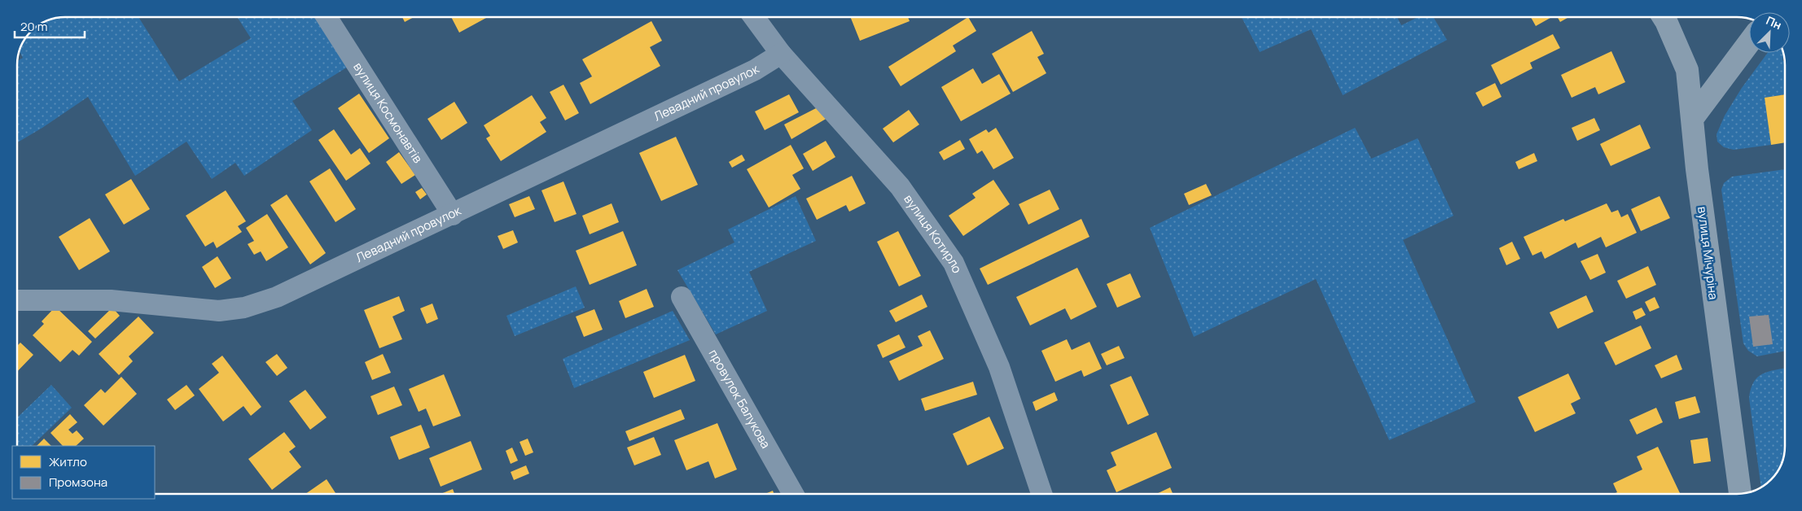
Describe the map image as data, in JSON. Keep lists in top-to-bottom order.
{
  "streets": {
    "street": [
      "Левадний провулок",
      "вулиця Космонавтів",
      "вулиця Котирло",
      "вулиця Мічуріна",
      "провулок Балукова"
    ]
  },
  "crossings": [
    ["Левадний провулок", "вулиця Космонавтів"],
    ["Левадний провулок", "вулиця Котирло"]
  ],
  "legend": ["Житло", "Промзона"],
  "scale_bar": "20 m",
  "north": "top right"
}
